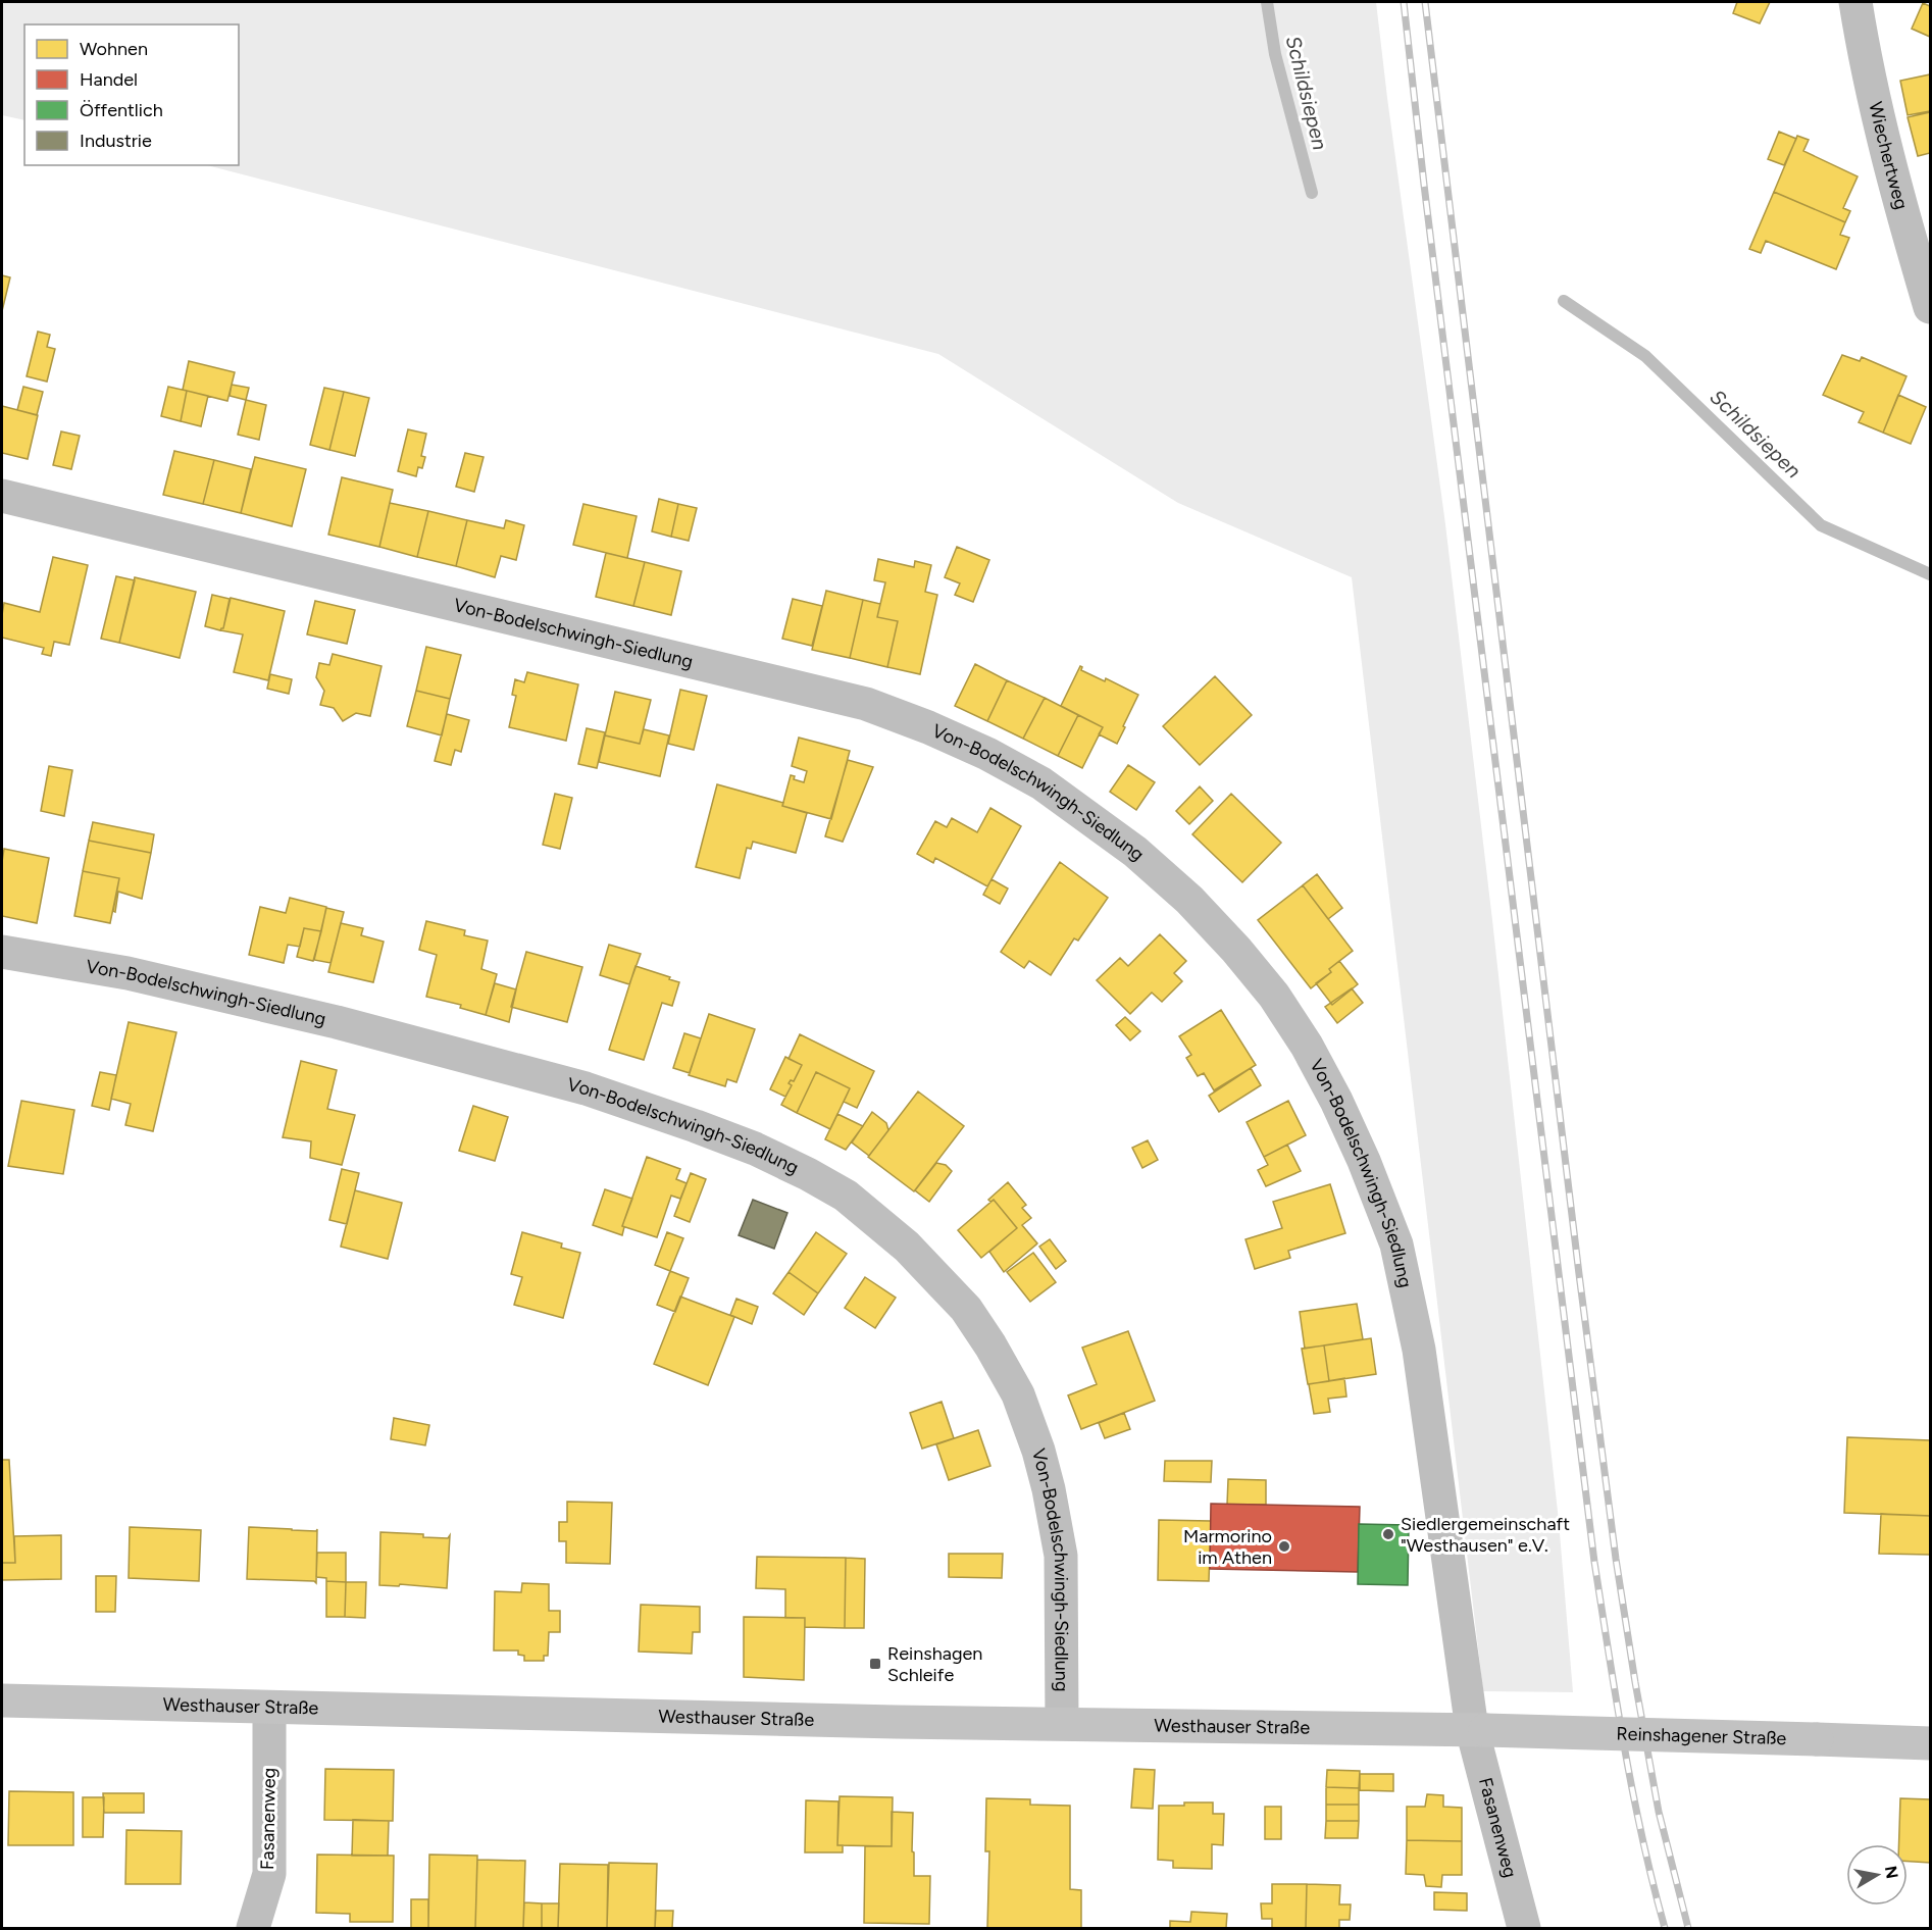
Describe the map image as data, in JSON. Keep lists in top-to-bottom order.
{
  "streets": {
    "main road": ["Westhauser Straße", "Reinshagener Straße"],
    "street": ["Wiechertweg", "Von-Bodelschwingh-Siedlung", "Fasanenweg"]
  },
  "crossings": [
    ["Von-Bodelschwingh-Siedlung", "Westhauser Straße"],
    ["Von-Bodelschwingh-Siedlung", "Reinshagener Straße"],
    ["Von-Bodelschwingh-Siedlung", "Fasanenweg"],
    ["Westhauser Straße", "Reinshagener Straße"],
    ["Westhauser Straße", "Fasanenweg"],
    ["Reinshagener Straße", "Fasanenweg"]
  ],
  "water": ["Schildsiepen"],
  "places": {
    "other": ["Siedlergemeinschaft \"Westhausen\" e.V.", "Marmorino im Athen"],
    "transit": ["Reinshagen Schleife"]
  },
  "legend": [
    "Wohnen",
    "Handel",
    "Öffentlich",
    "Industrie"
  ],
  "north": "right"
}
